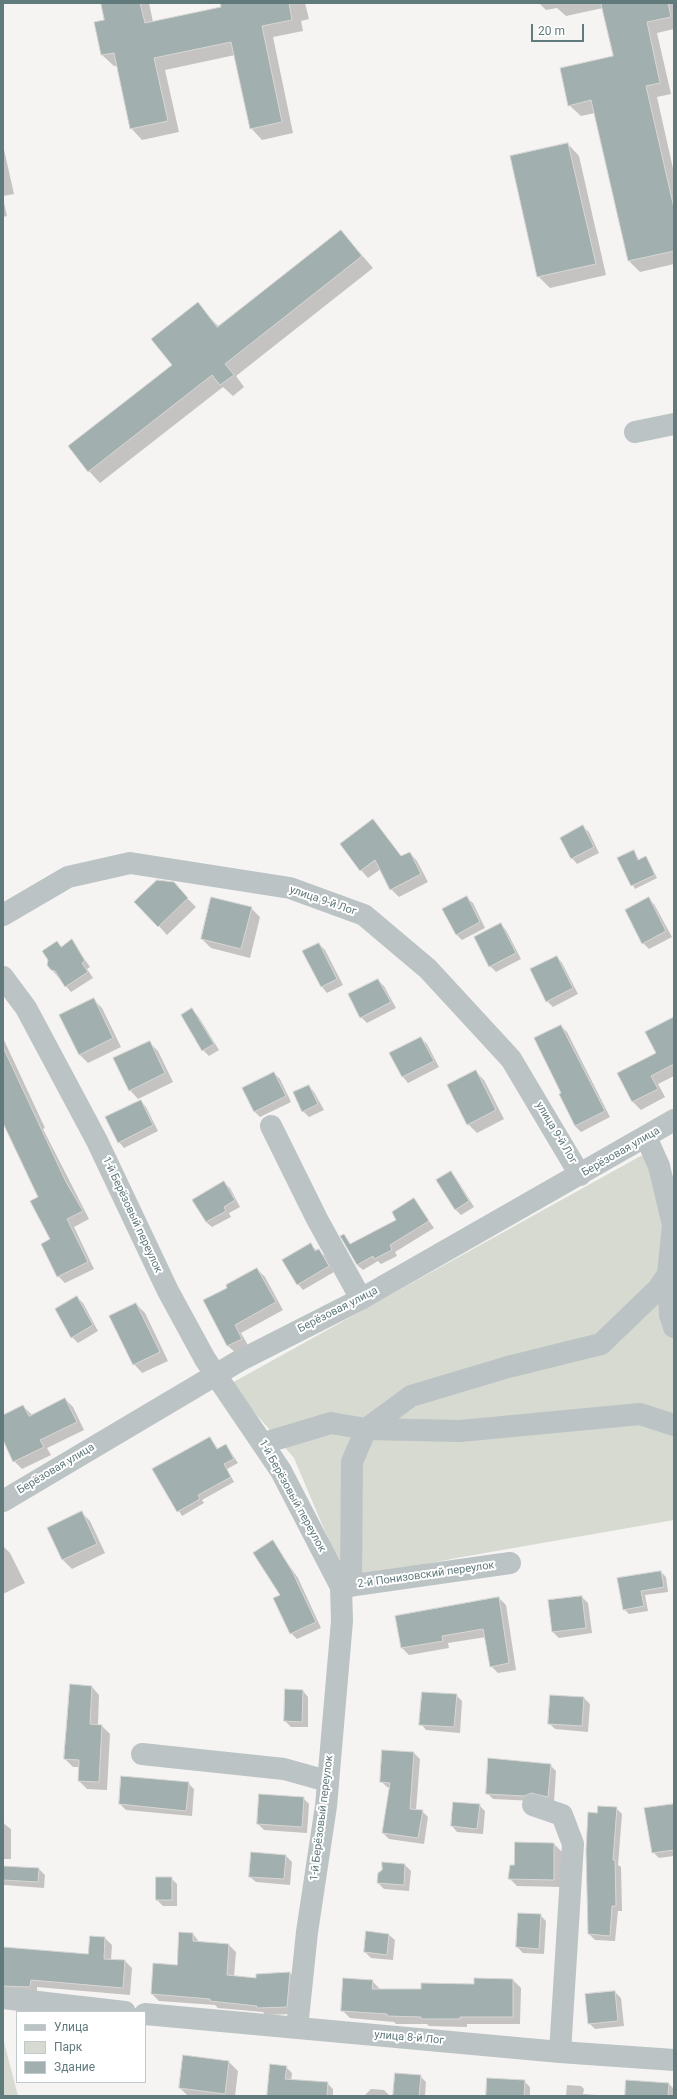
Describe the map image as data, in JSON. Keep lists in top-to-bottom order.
{
  "streets": {
    "street": [
      "улица 9-й Лог",
      "Берёзовая улица",
      "1-й Берёзовый переулок",
      "2-й Понизовский переулок",
      "улица 8-й Лог"
    ]
  },
  "crossings": [
    ["улица 9-й Лог", "Берёзовая улица"],
    ["Берёзовая улица", "1-й Берёзовый переулок"],
    ["1-й Берёзовый переулок", "2-й Понизовский переулок"],
    ["1-й Берёзовый переулок", "улица 8-й Лог"]
  ],
  "legend": ["Улица", "Парк", "Здание"],
  "scale_bar": "20 m"
}
